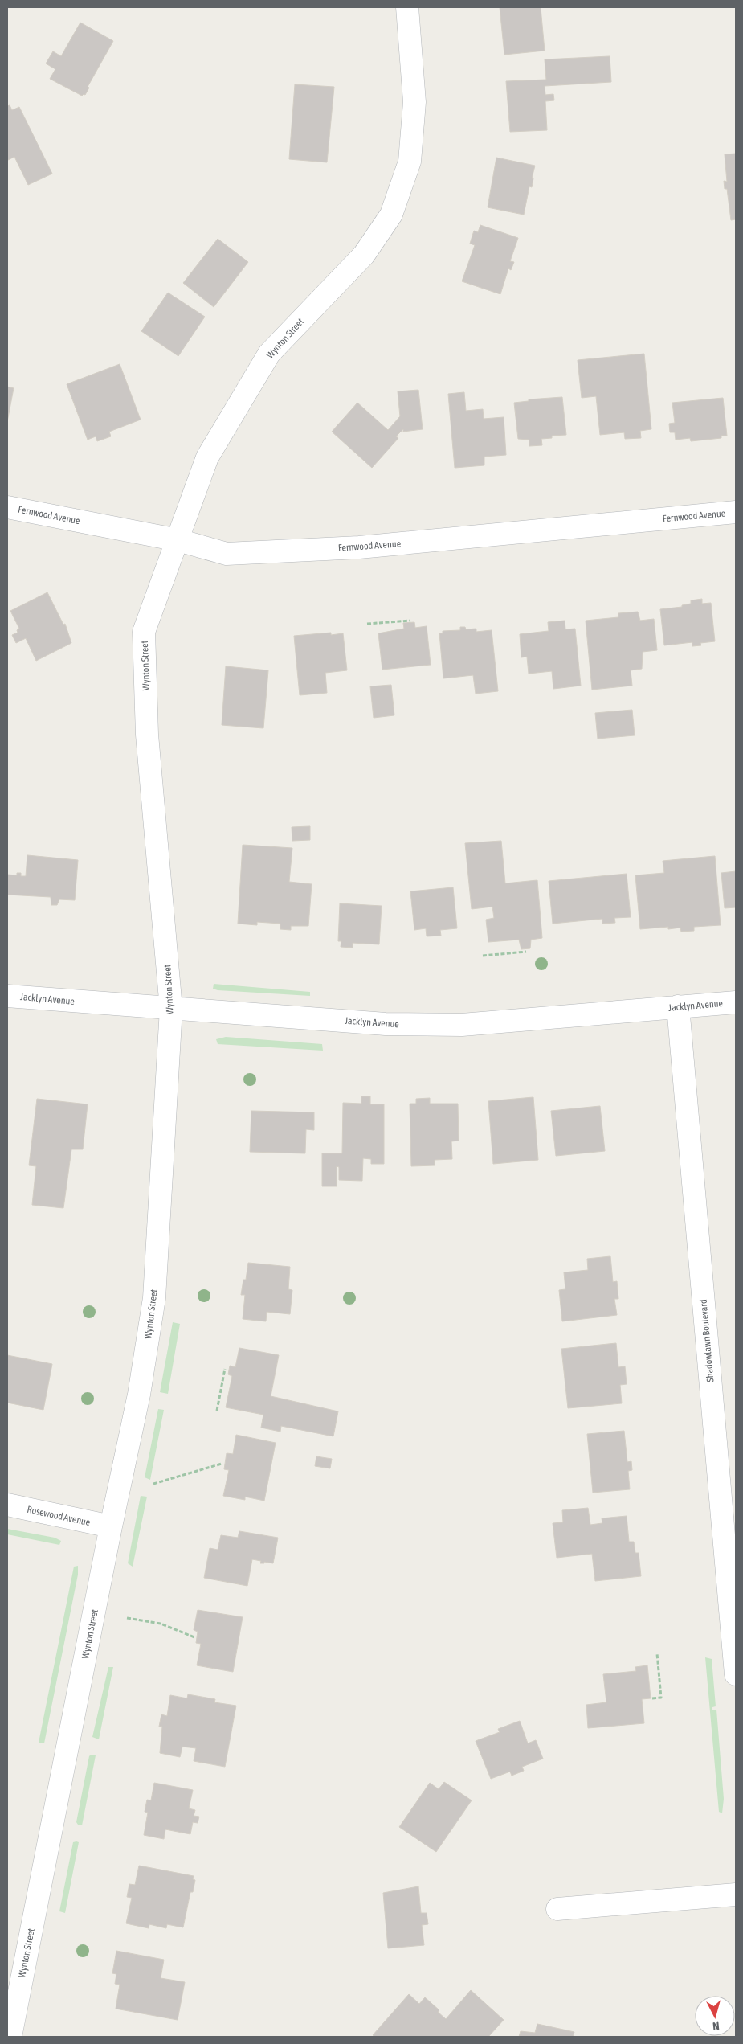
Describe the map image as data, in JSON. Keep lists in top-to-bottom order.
{
  "streets": {
    "street": [
      "Wynton Street",
      "Fernwood Avenue",
      "Jacklyn Avenue",
      "Shadowlawn Boulevard",
      "Rosewood Avenue"
    ]
  },
  "crossings": [
    ["Wynton Street", "Fernwood Avenue"],
    ["Wynton Street", "Jacklyn Avenue"],
    ["Wynton Street", "Rosewood Avenue"],
    ["Jacklyn Avenue", "Shadowlawn Boulevard"]
  ],
  "north": "bottom"
}
